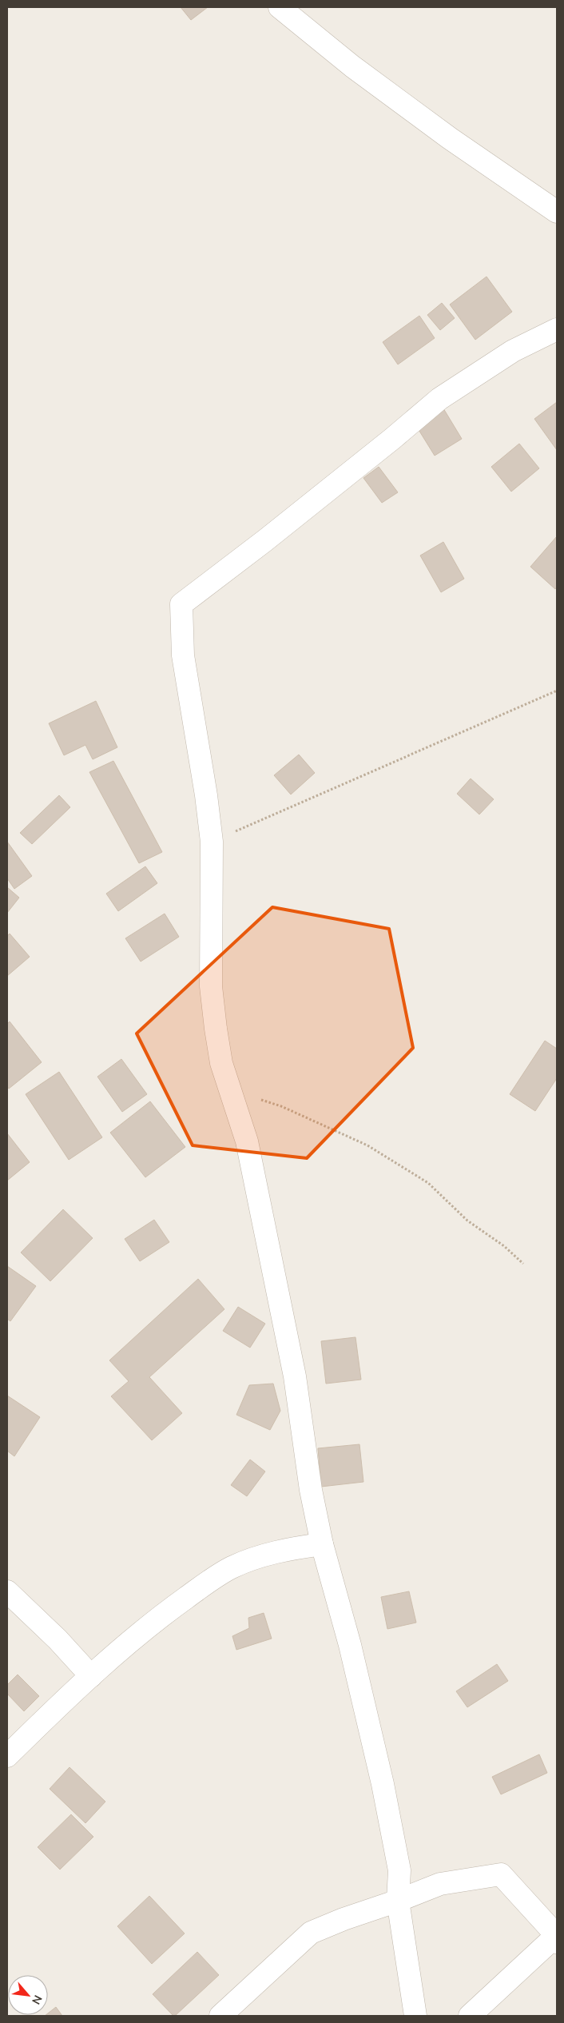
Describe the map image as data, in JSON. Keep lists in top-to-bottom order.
{
  "north": "bottom right"
}
